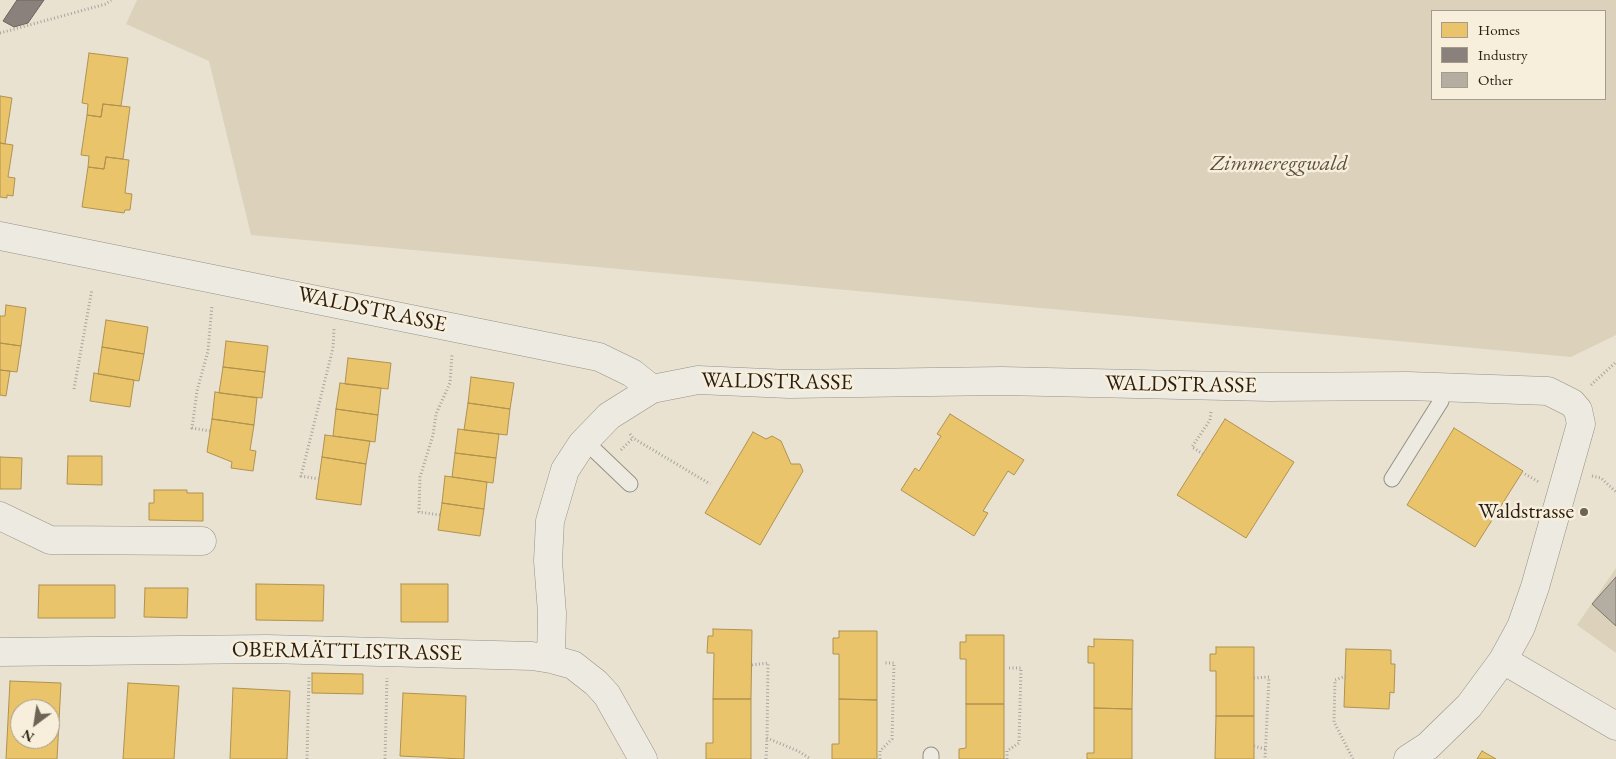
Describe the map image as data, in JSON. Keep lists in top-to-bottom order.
{
  "streets": {
    "street": ["WALDSTRASSE", "OBERMÄTTLISTRASSE"]
  },
  "parks": ["Zimmereggwald"],
  "places": ["Waldstrasse"],
  "legend": ["Homes", "Industry", "Other"],
  "north": "bottom left"
}
